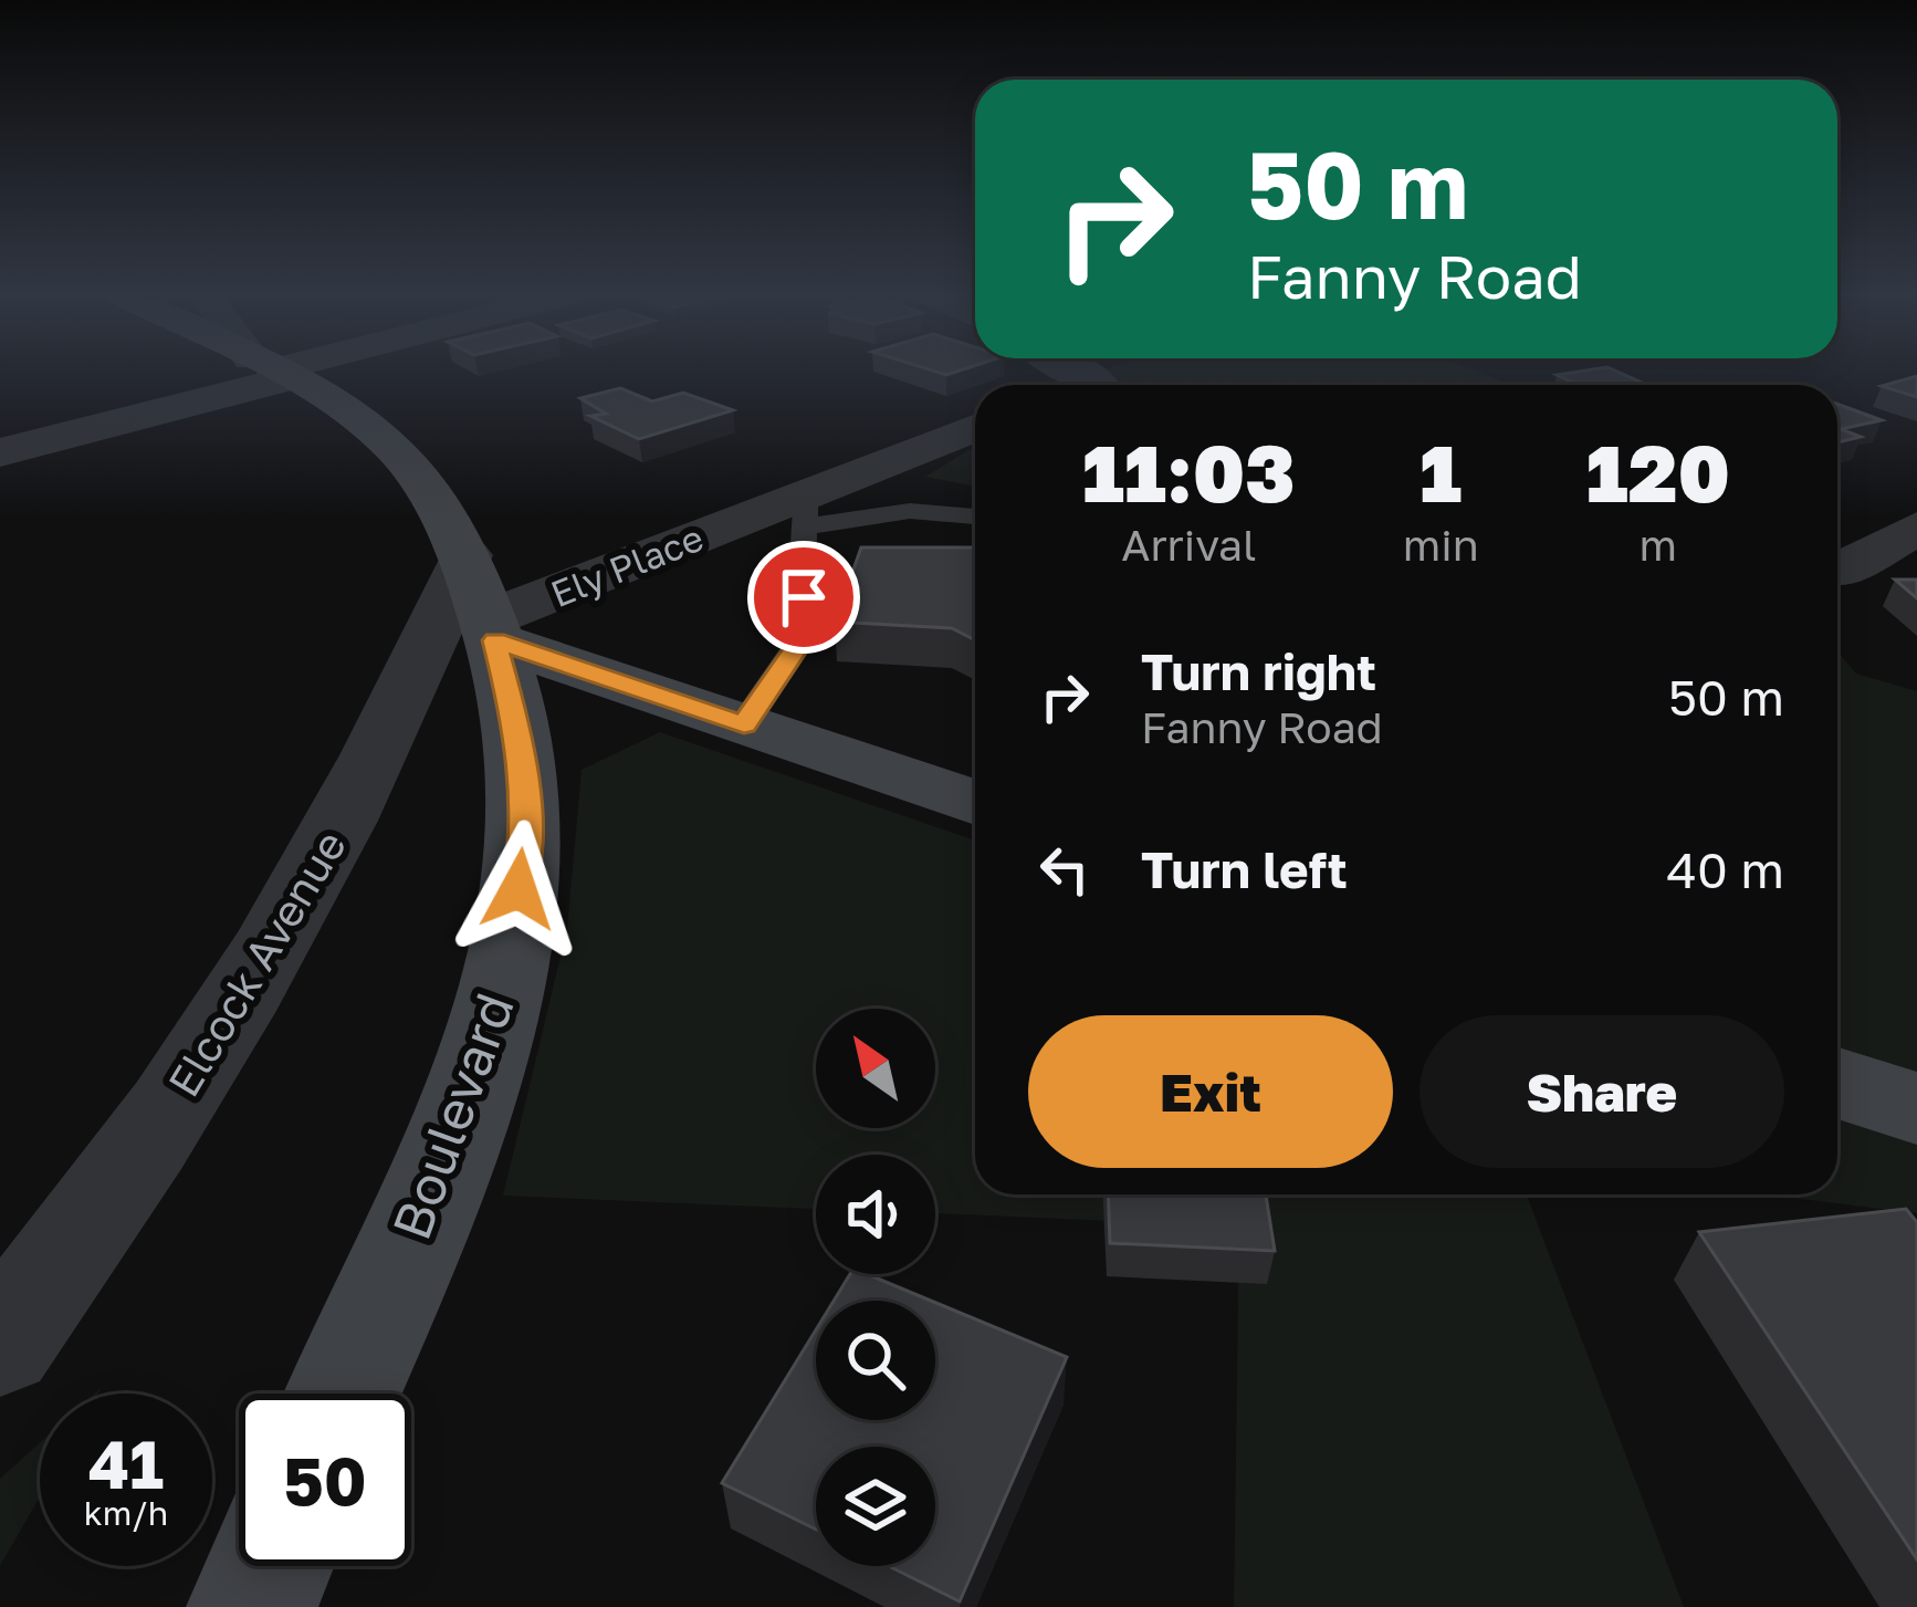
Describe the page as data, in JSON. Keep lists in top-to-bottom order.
{
  "streets": {
    "main road": ["Boulevard"],
    "street": ["Ely Place", "Elcock Avenue"]
  },
  "crossings": [
    ["Ely Place", "Elcock Avenue"],
    ["Ely Place", "Boulevard"],
    ["Elcock Avenue", "Boulevard"]
  ],
  "north": "top left",
  "page": {
    "turn": ["50 m", "Fanny Road"],
    "eta": [
      "11:03",
      "Arrival",
      "1",
      "min",
      "120",
      "m"
    ],
    "list": [
      {
        "name": "Turn right",
        "note": "Fanny Road",
        "value": "50 m"
      },
      {
        "name": "Turn left",
        "value": "40 m"
      }
    ],
    "buttons": ["Exit", "Share"],
    "speed": "41 km/h",
    "limit": "50"
  }
}
